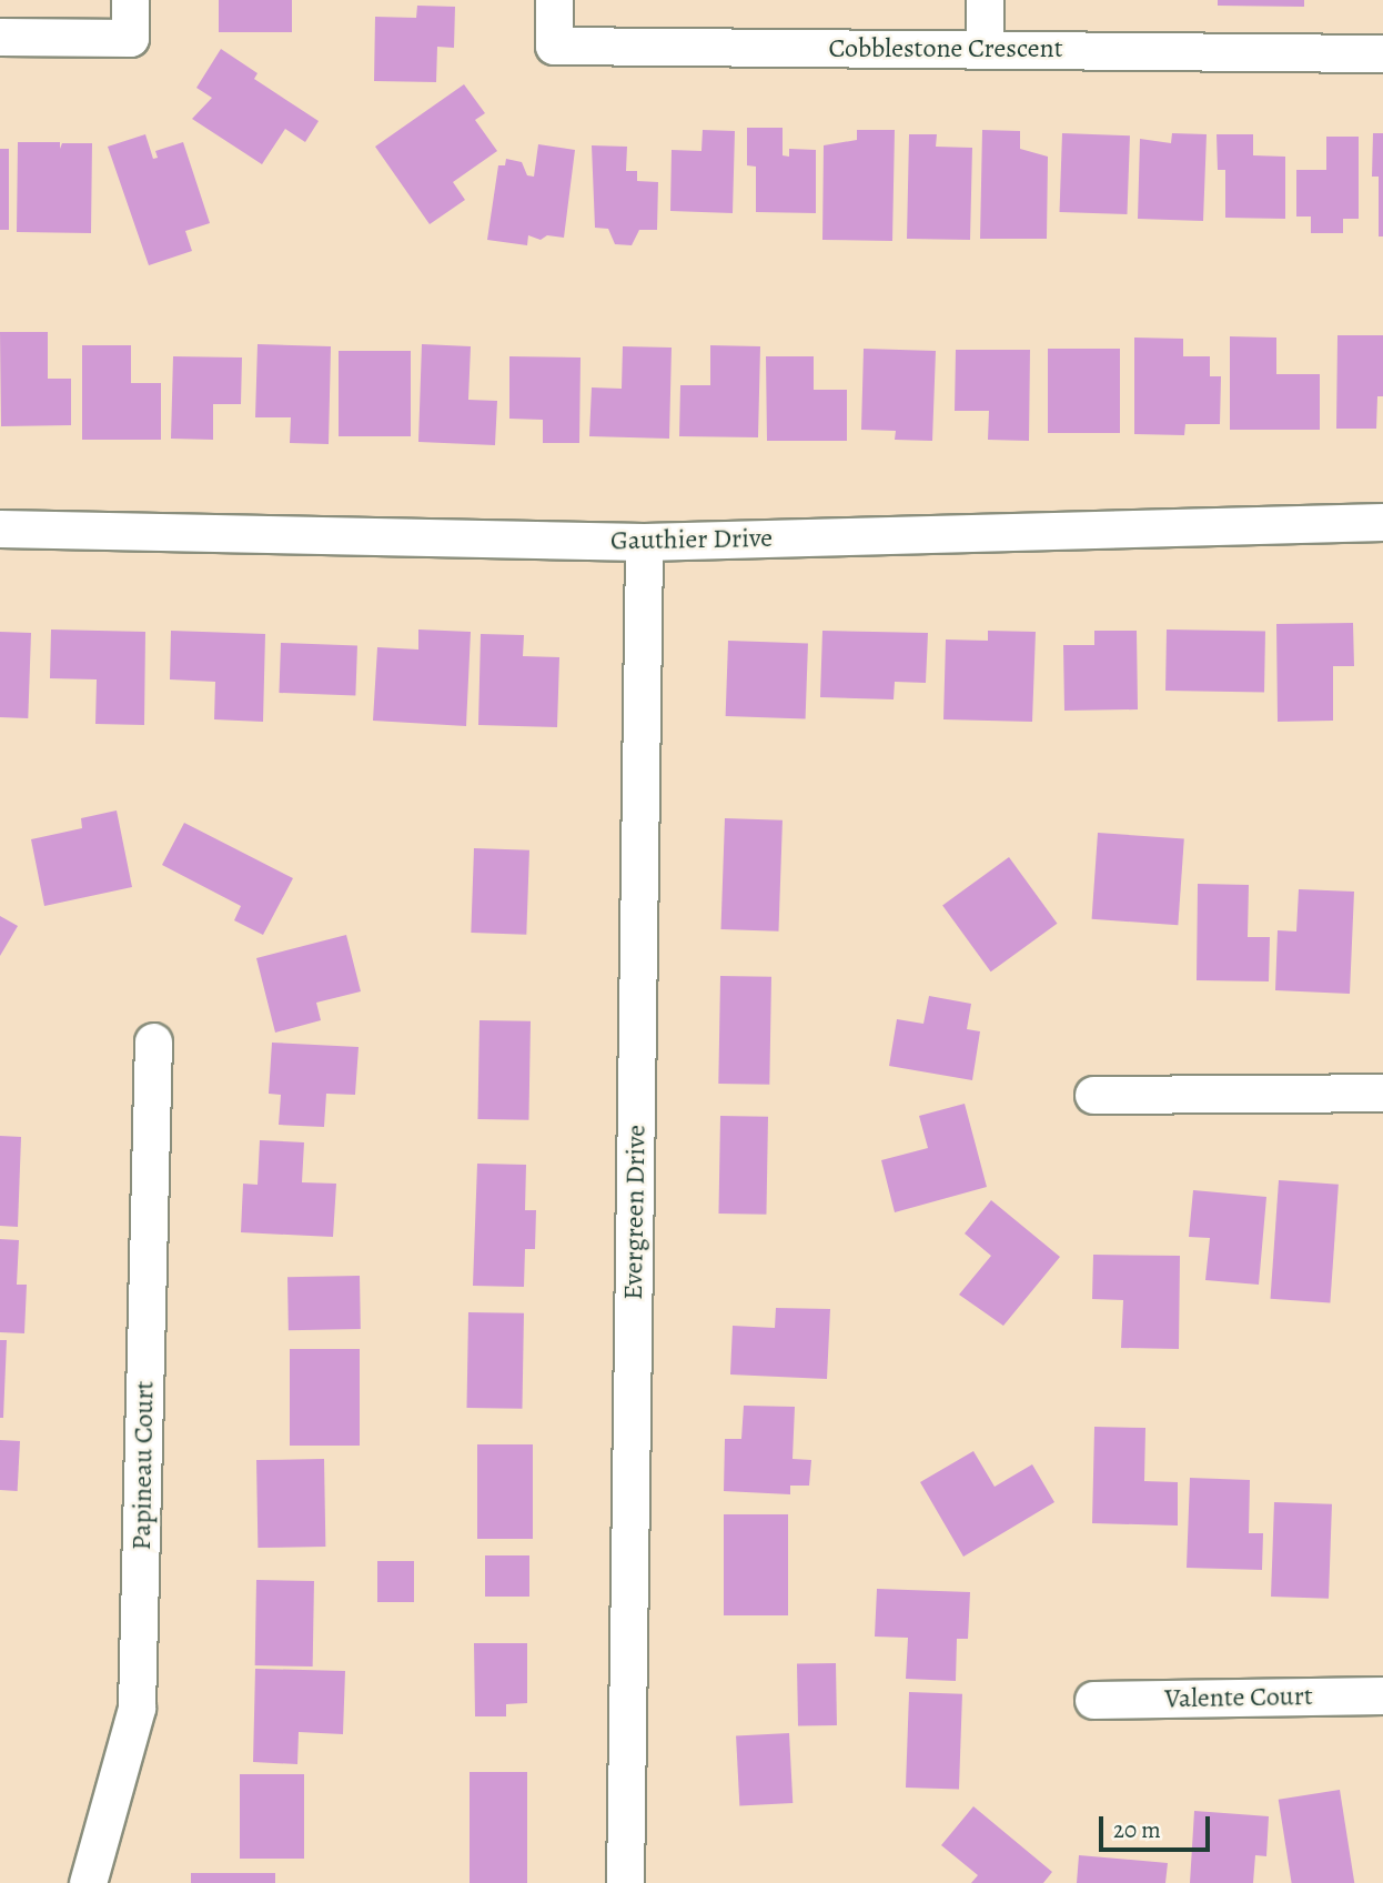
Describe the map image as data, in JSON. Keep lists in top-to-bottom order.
{
  "streets": {
    "street": [
      "Cobblestone Crescent",
      "Gauthier Drive",
      "Evergreen Drive",
      "Papineau Court",
      "Valente Court"
    ]
  },
  "crossings": [
    ["Gauthier Drive", "Evergreen Drive"]
  ],
  "scale_bar": "20 m"
}
